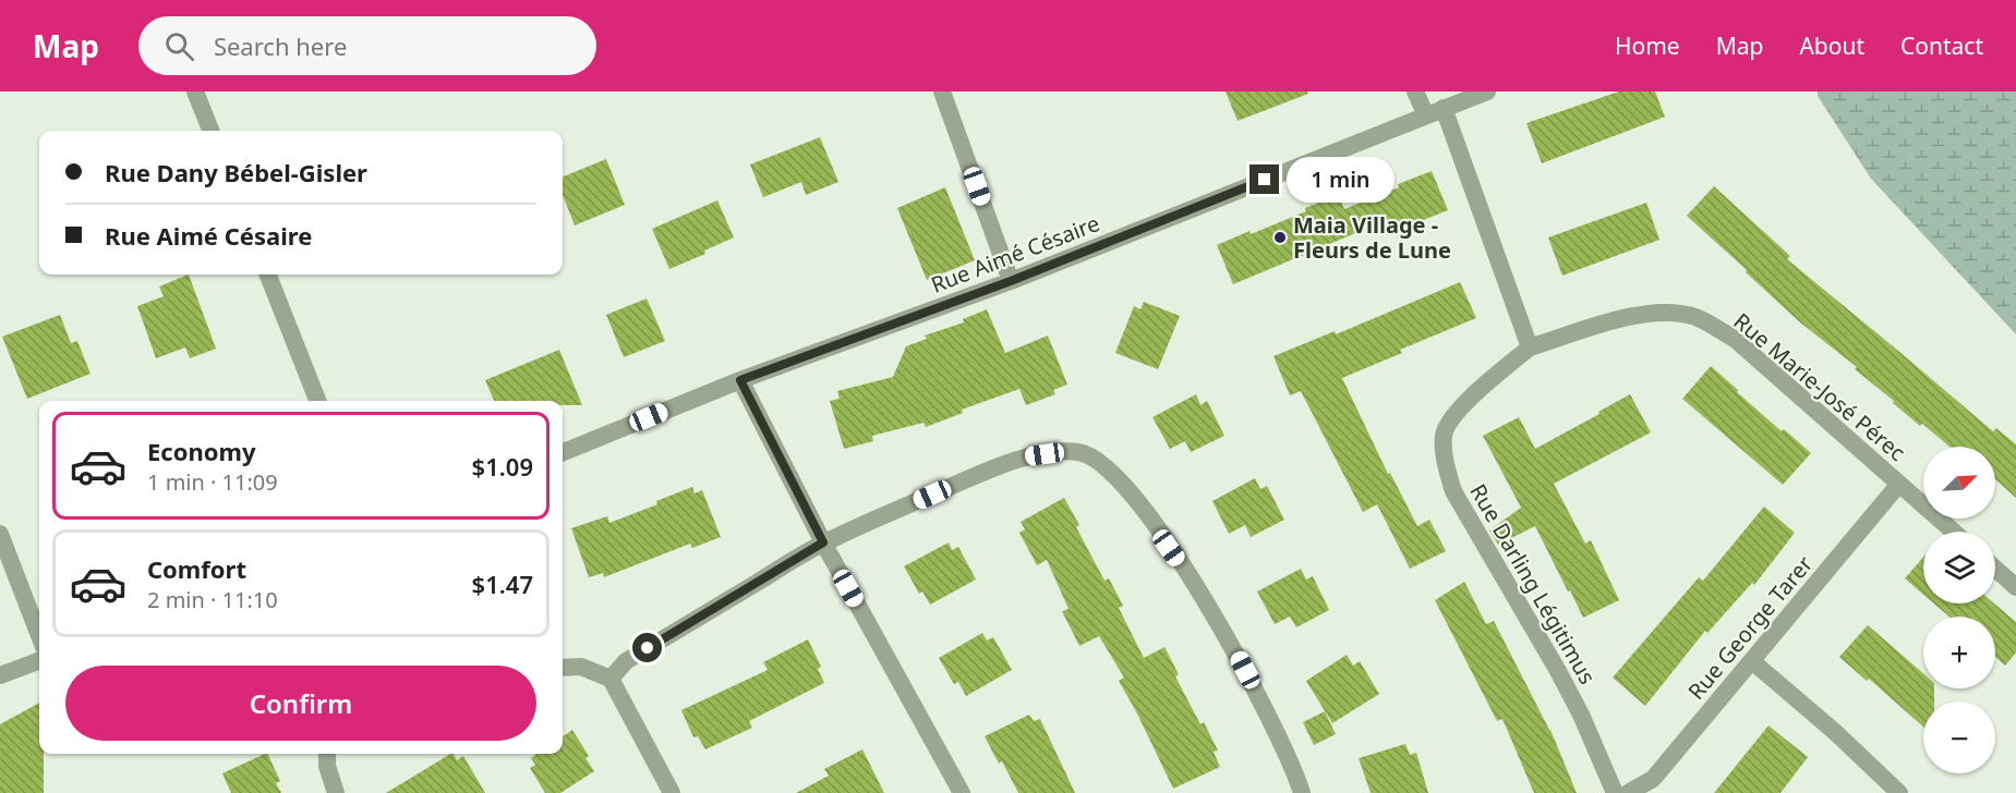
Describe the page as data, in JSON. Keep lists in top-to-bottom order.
{
  "streets": {
    "street": [
      "Rue Aimé Césaire",
      "Rue Marie-José Pérec",
      "Rue Darling Légitimus",
      "Rue George Tarer"
    ]
  },
  "crossings": [
    ["Rue Marie-José Pérec", "Rue Darling Légitimus"],
    ["Rue Marie-José Pérec", "Rue George Tarer"]
  ],
  "places": ["Maia Village - Fleurs de Lune"],
  "north": "top right",
  "page": {
    "header": "Map",
    "search": "Search here",
    "nav": [
      "Home",
      "Map",
      "About",
      "Contact"
    ],
    "banner": ["Rue Dany Bébel-Gisler", "Rue Aimé Césaire"],
    "bubble": "1 min",
    "list": [
      {
        "name": "Economy",
        "note": "1 min · 11:09",
        "value": "$1.09"
      },
      {
        "name": "Comfort",
        "note": "2 min · 11:10",
        "value": "$1.47"
      }
    ],
    "map_buttons": ["+", "−"],
    "buttons": "Confirm"
  }
}
